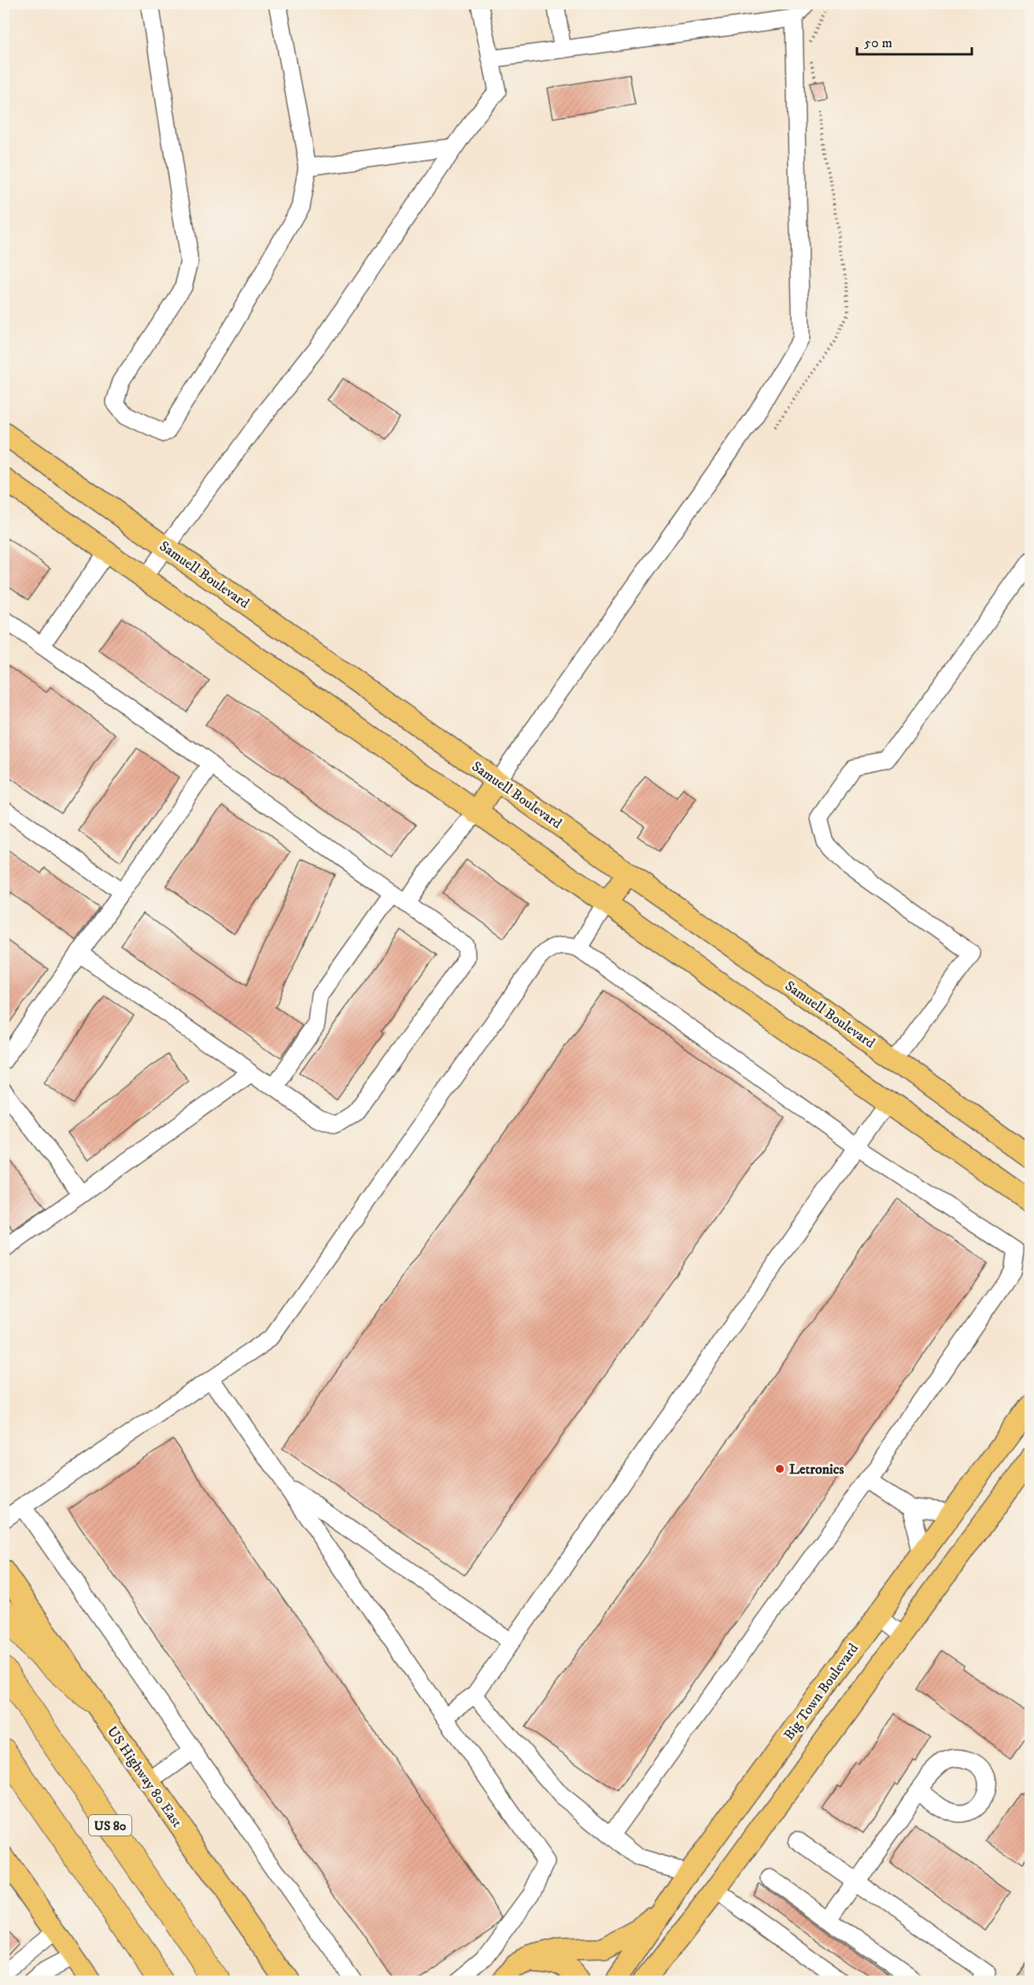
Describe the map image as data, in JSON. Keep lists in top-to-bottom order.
{
  "streets": {
    "highway": ["US 80"],
    "main road": ["Samuell Boulevard", "Big Town Boulevard", "US Highway 80 East"]
  },
  "places": ["Letronics"],
  "scale_bar": "50 m"
}
